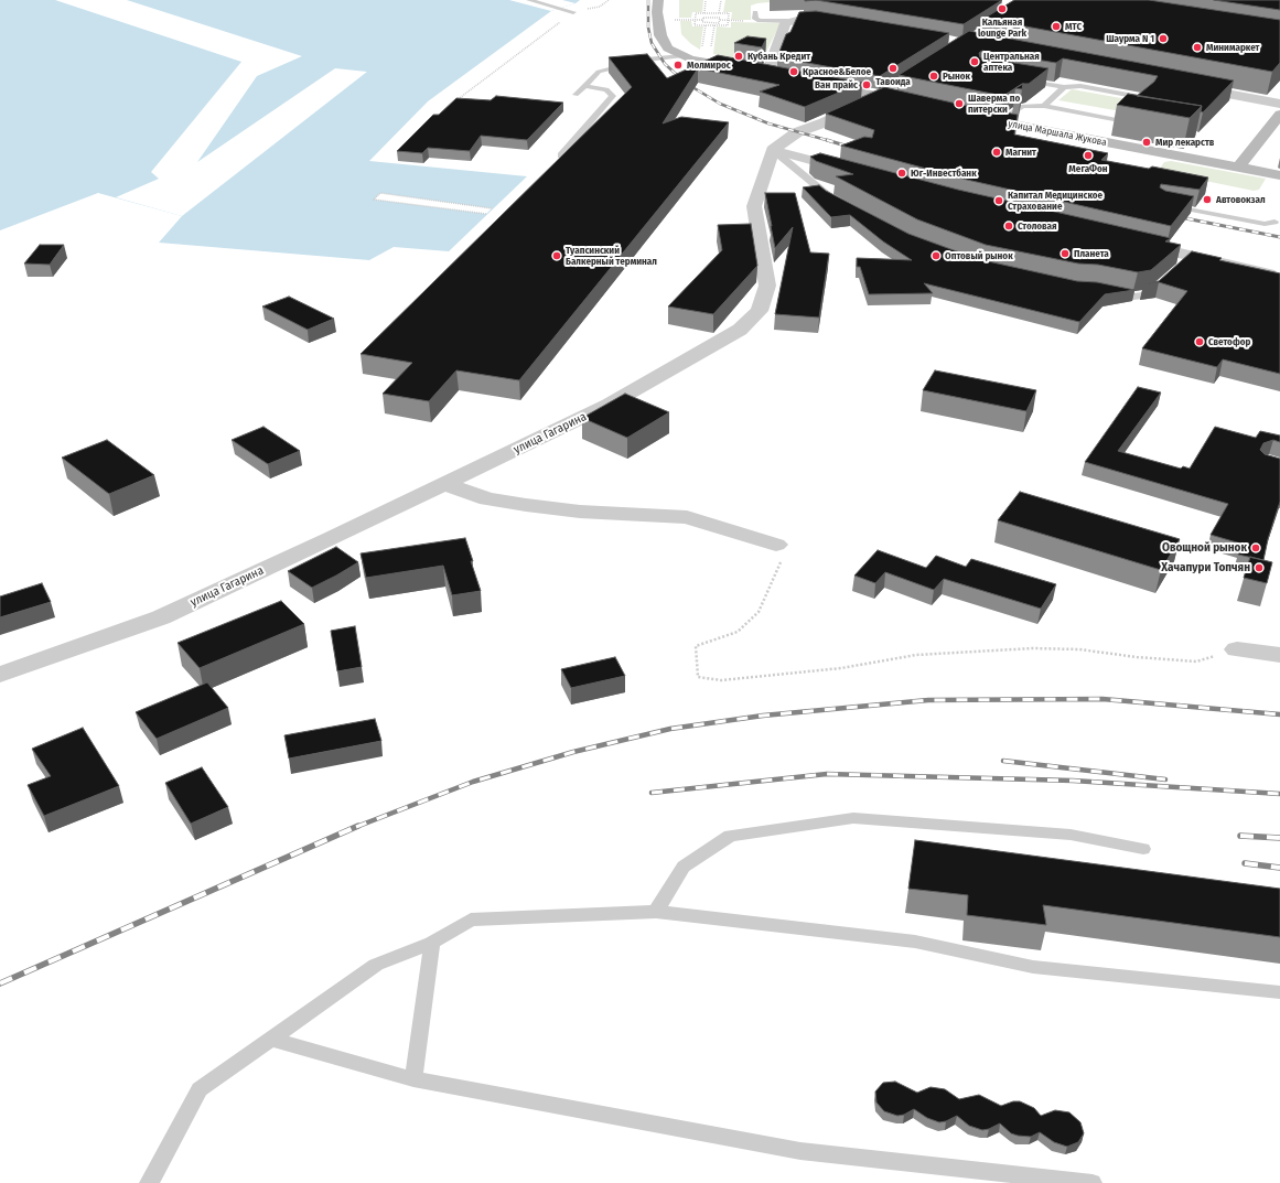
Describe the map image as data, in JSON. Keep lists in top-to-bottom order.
{
  "streets": {
    "street": ["улица Маршала Жукова", "улица Гагарина"]
  },
  "places": [
    "Кальяная lounge Park",
    "МТС",
    "Шаурма N 1",
    "Минимаркет",
    "Кубань Кредит",
    "Центральная аптека",
    "Молмирос",
    "Тавоида",
    "Красное&Белое",
    "Рынок",
    "Ван прайс",
    "Шаверма по питерски",
    "Мир лекарств",
    "Магнит",
    "МегаФон",
    "Юг-Инвестбанк",
    "Автовокзал",
    "Капитал Медицинское Страхование",
    "Столовая",
    "Планета",
    "Туапсинский Балкерный терминал",
    "Оптовый рынок",
    "Светофор",
    "Овощной рынок",
    "Хачапури Топчян"
  ]
}
